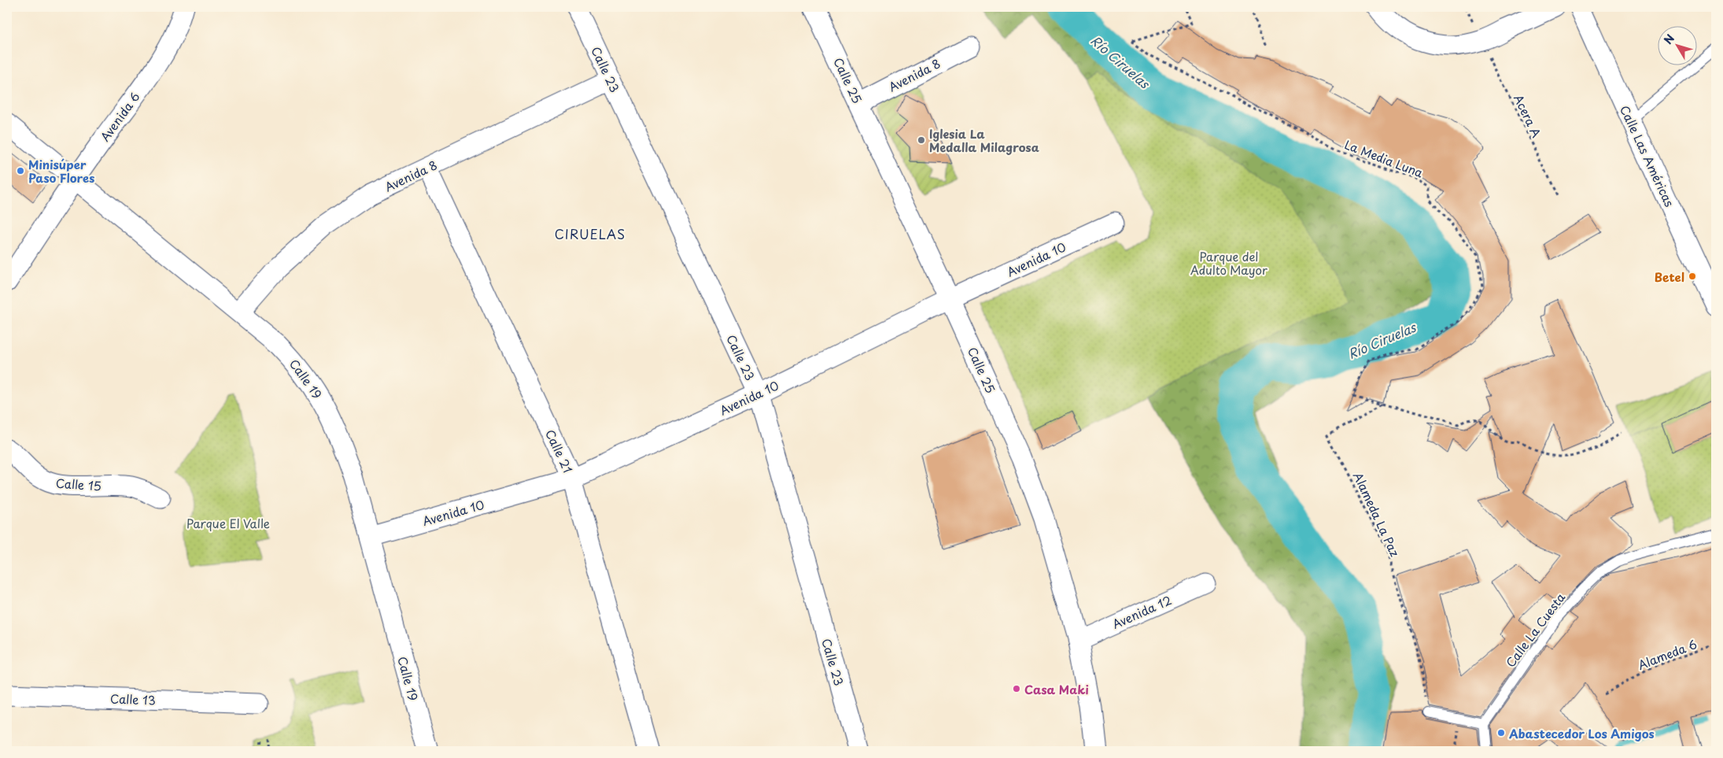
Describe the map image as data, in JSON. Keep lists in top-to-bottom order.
{
  "streets": {
    "street": [
      "Calle 23",
      "Avenida 8",
      "Calle 25",
      "Avenida 6",
      "Calle Las Américas",
      "Avenida 10",
      "Calle 19",
      "Calle 21",
      "Calle 15",
      "Avenida 12",
      "Calle 13"
    ],
    "lane": ["Calle La Cuesta"],
    "path": [
      "Acera A",
      "La Media Luna",
      "Alameda La Paz",
      "Alameda 6"
    ]
  },
  "crossings": [
    ["Calle 23", "Avenida 8"],
    ["Calle 23", "Avenida 10"],
    ["Avenida 8", "Calle 25"],
    ["Avenida 8", "Calle 19"],
    ["Avenida 8", "Calle 21"],
    ["Calle 25", "Avenida 10"],
    ["Calle 25", "Avenida 12"],
    ["Avenida 6", "Calle 19"],
    ["La Media Luna", "Alameda La Paz"],
    ["Avenida 10", "Calle 19"],
    ["Avenida 10", "Calle 21"]
  ],
  "districts": ["CIRUELAS"],
  "water": ["Río Ciruelas"],
  "parks": ["Parque del Adulto Mayor", "Parque El Valle"],
  "places": [
    "Iglesia La Medalla Milagrosa",
    "Minisúper Paso Flores",
    "Betel",
    "Casa Maki",
    "Abastecedor Los Amigos"
  ],
  "north": "top left"
}
